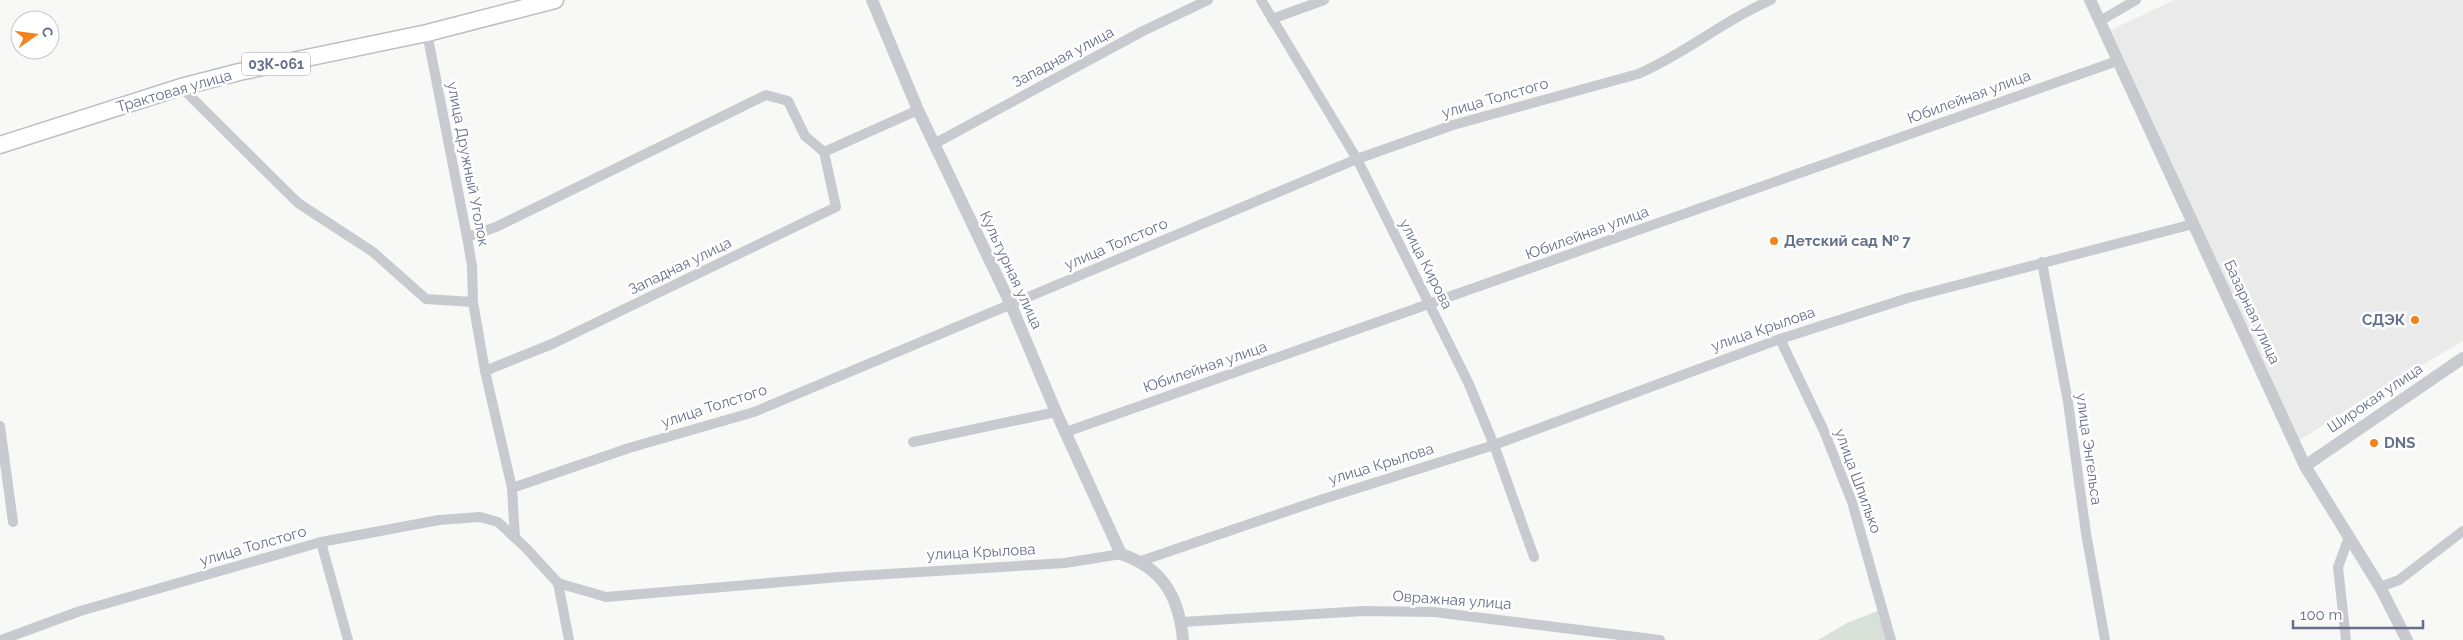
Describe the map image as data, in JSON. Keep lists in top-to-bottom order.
{
  "streets": {
    "main road": ["03К-061", "Трактовая улица"],
    "street": [
      "Западная улица",
      "Юбилейная улица",
      "улица Толстого",
      "улица Дружный Уголок",
      "улица Кирова",
      "Культурная улица",
      "Базарная улица",
      "улица Крылова",
      "Широкая улица",
      "улица Энгельса",
      "улица Шпилько",
      "Овражная улица"
    ]
  },
  "crossings": [
    ["Западная улица", "улица Дружный Уголок"],
    ["Западная улица", "Культурная улица"],
    ["Трактовая улица", "улица Дружный Уголок"],
    ["Юбилейная улица", "улица Кирова"],
    ["Юбилейная улица", "Культурная улица"],
    ["Юбилейная улица", "Базарная улица"],
    ["улица Толстого", "улица Дружный Уголок"],
    ["улица Толстого", "улица Кирова"],
    ["улица Толстого", "Культурная улица"],
    ["улица Толстого", "улица Крылова"],
    ["улица Кирова", "улица Крылова"],
    ["Культурная улица", "улица Крылова"],
    ["Базарная улица", "улица Крылова"],
    ["Базарная улица", "Широкая улица"],
    ["улица Крылова", "улица Энгельса"],
    ["улица Крылова", "улица Шпилько"]
  ],
  "places": ["Детский сад № 7", "СДЭК", "DNS"],
  "scale_bar": "100 m",
  "north": "right"
}
